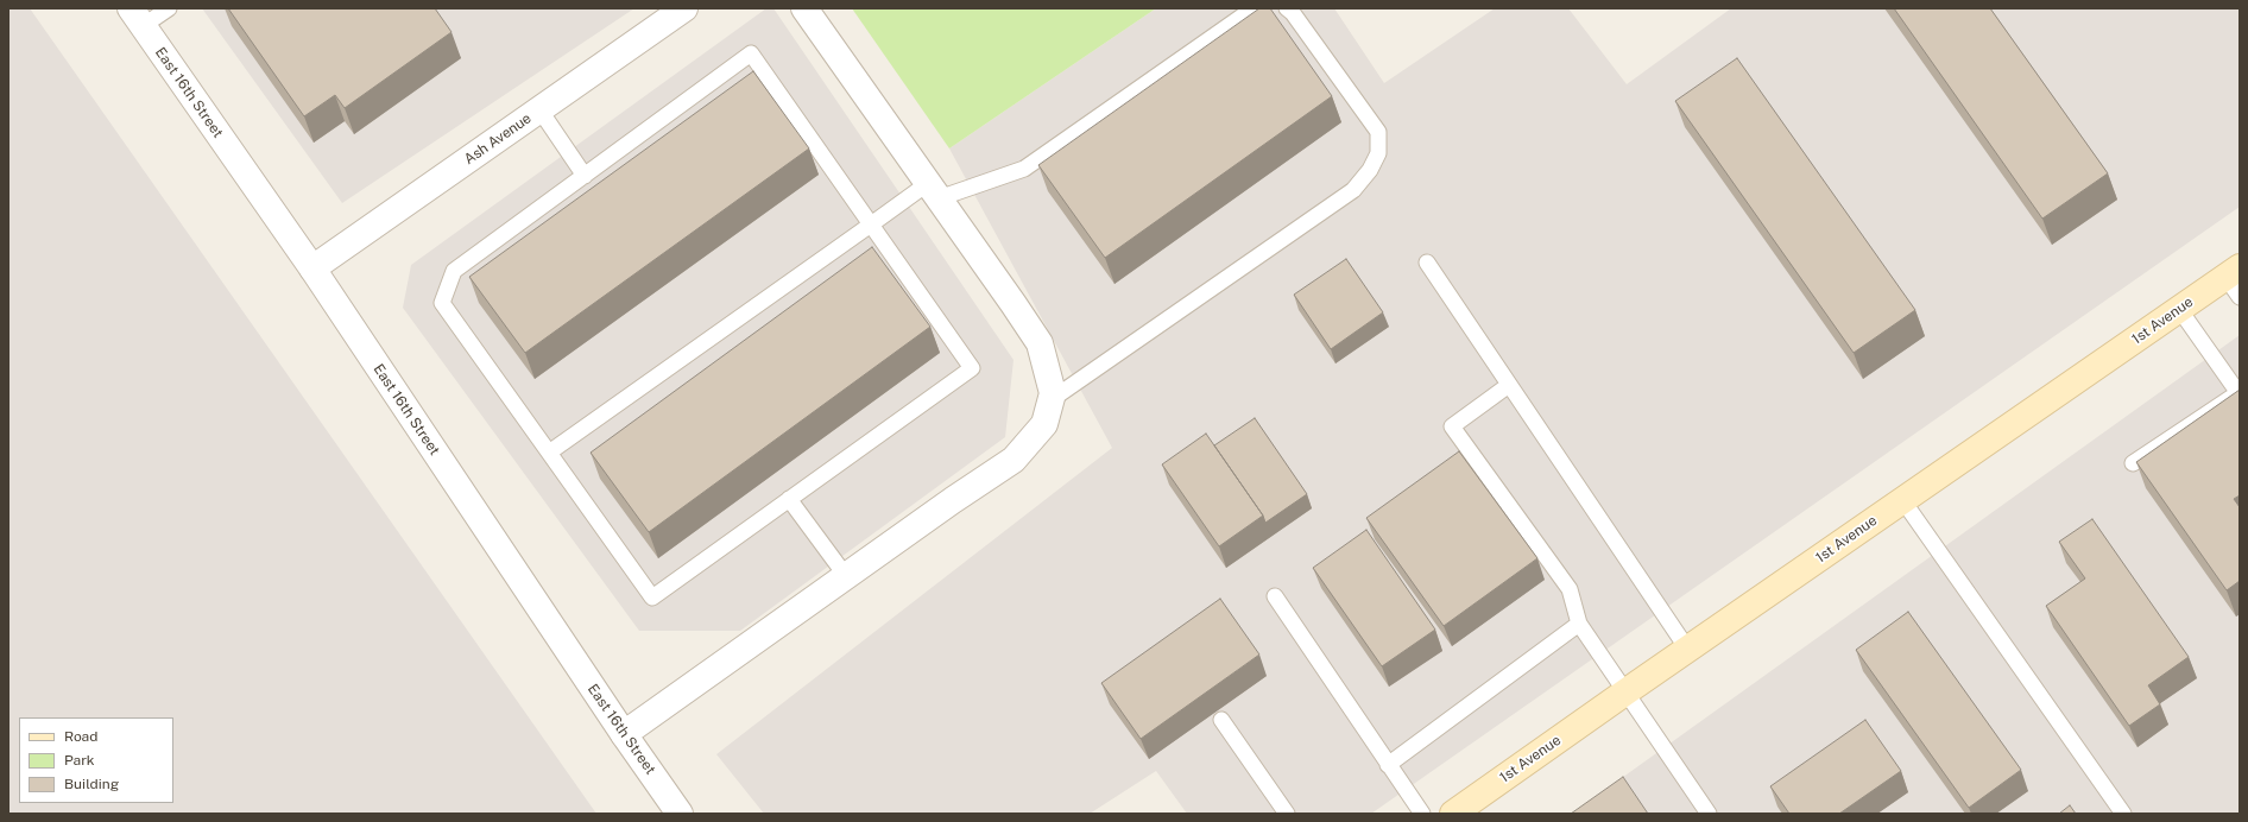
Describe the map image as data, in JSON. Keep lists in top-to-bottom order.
{
  "streets": {
    "main road": ["1st Avenue"],
    "street": ["East 16th Street", "Ash Avenue"]
  },
  "crossings": [
    ["East 16th Street", "Ash Avenue"]
  ],
  "legend": ["Road", "Park", "Building"]
}
